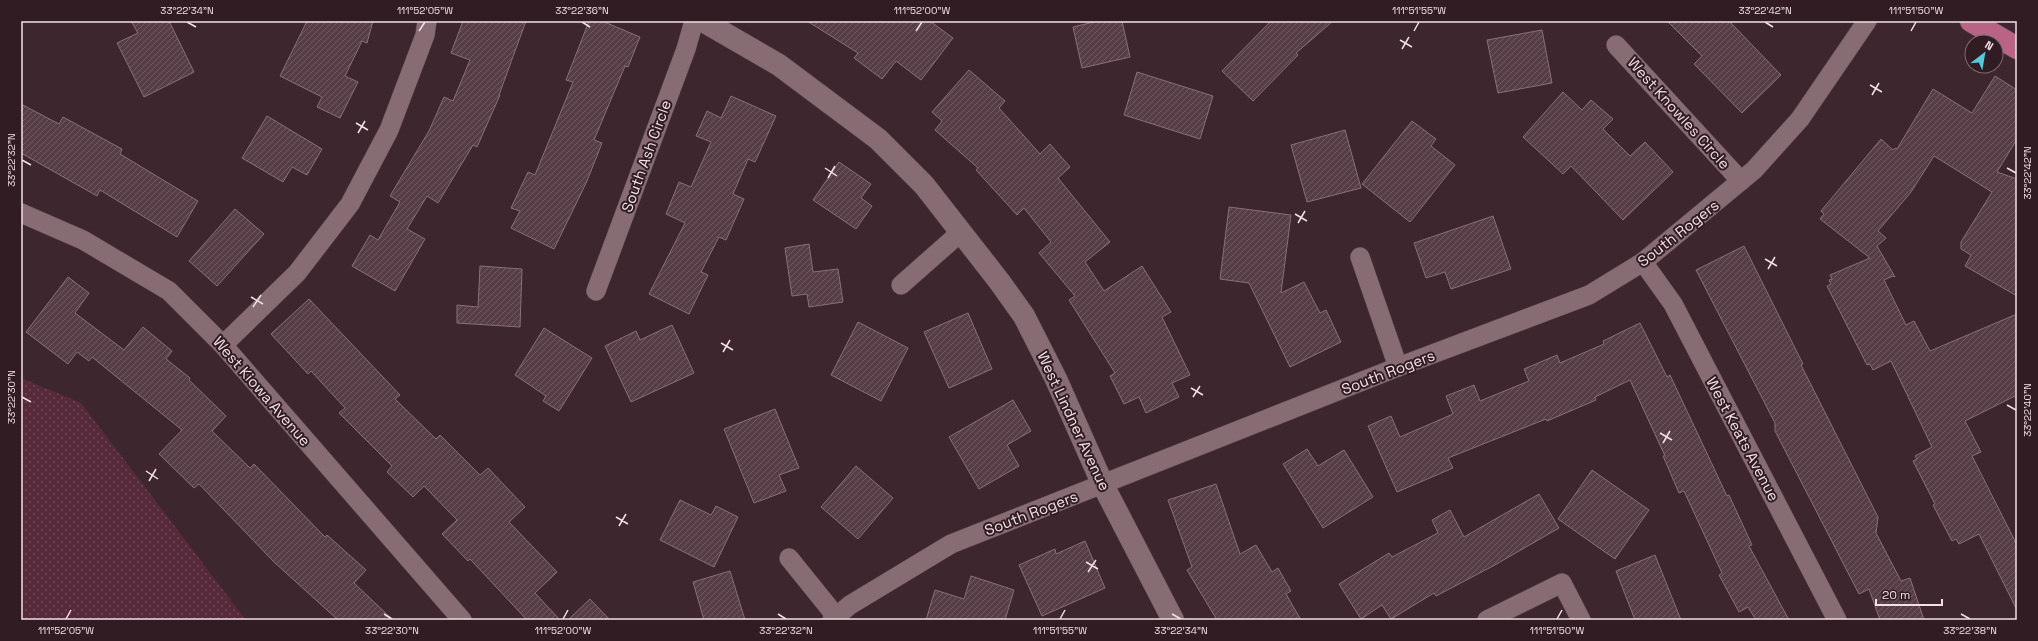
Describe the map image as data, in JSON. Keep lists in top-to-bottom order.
{
  "streets": {
    "street": [
      "West Knowles Circle",
      "South Ash Circle",
      "South Rogers",
      "West Kiowa Avenue",
      "West Lindner Avenue",
      "West Keats Avenue"
    ]
  },
  "crossings": [
    ["West Knowles Circle", "South Rogers"],
    ["South Rogers", "West Lindner Avenue"],
    ["South Rogers", "West Keats Avenue"]
  ],
  "scale_bar": "20 m",
  "north": "top right",
  "coordinates": [
    "33°22'34\"N",
    "111°52'05\"W",
    "33°22'36\"N",
    "111°52'00\"W",
    "111°51'55\"W",
    "33°22'42\"N",
    "111°51'50\"W",
    "33°22'32\"N",
    "33°22'30\"N",
    "33°22'40\"N",
    "33°22'38\"N"
  ]
}
